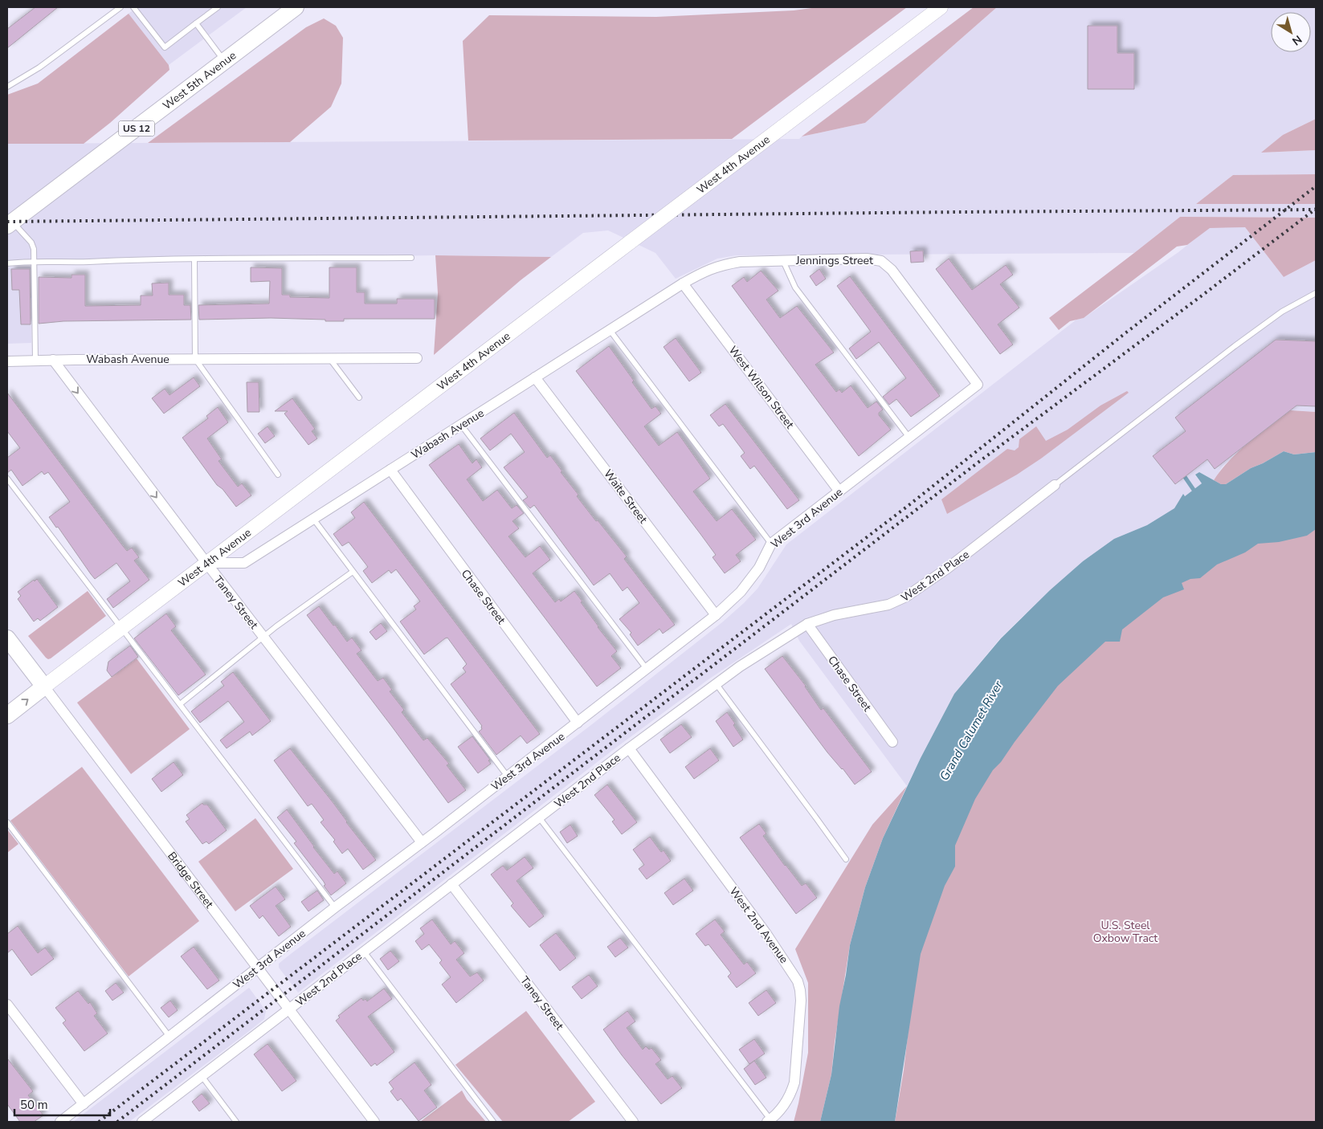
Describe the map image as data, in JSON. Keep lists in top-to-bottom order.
{
  "streets": {
    "main road": [
      "West 5th Avenue",
      "US 12",
      "West 4th Avenue",
      "Bridge Street"
    ],
    "street": [
      "Jennings Street",
      "Wabash Avenue",
      "West Wilson Street",
      "Waite Street",
      "West 3rd Avenue",
      "West 2nd Place",
      "Chase Street",
      "Taney Street",
      "West 2nd Avenue"
    ]
  },
  "crossings": [
    ["West 4th Avenue", "Wabash Avenue"],
    ["West 4th Avenue", "Taney Street"],
    ["West 4th Avenue", "Bridge Street"],
    ["Jennings Street", "Wabash Avenue"],
    ["Jennings Street", "West Wilson Street"],
    ["Jennings Street", "West 3rd Avenue"],
    ["Wabash Avenue", "West Wilson Street"],
    ["Wabash Avenue", "Waite Street"],
    ["Wabash Avenue", "Chase Street"],
    ["Wabash Avenue", "Taney Street"],
    ["West Wilson Street", "West 3rd Avenue"],
    ["Waite Street", "West 3rd Avenue"],
    ["West 3rd Avenue", "Chase Street"],
    ["West 3rd Avenue", "Taney Street"],
    ["West 3rd Avenue", "Bridge Street"],
    ["West 2nd Place", "Chase Street"],
    ["West 2nd Place", "Taney Street"],
    ["West 2nd Place", "Bridge Street"],
    ["West 2nd Place", "West 2nd Avenue"]
  ],
  "water": ["Grand Calumet River"],
  "parks": ["U.S. Steel Oxbow Tract"],
  "scale_bar": "50 m",
  "north": "bottom right"
}
